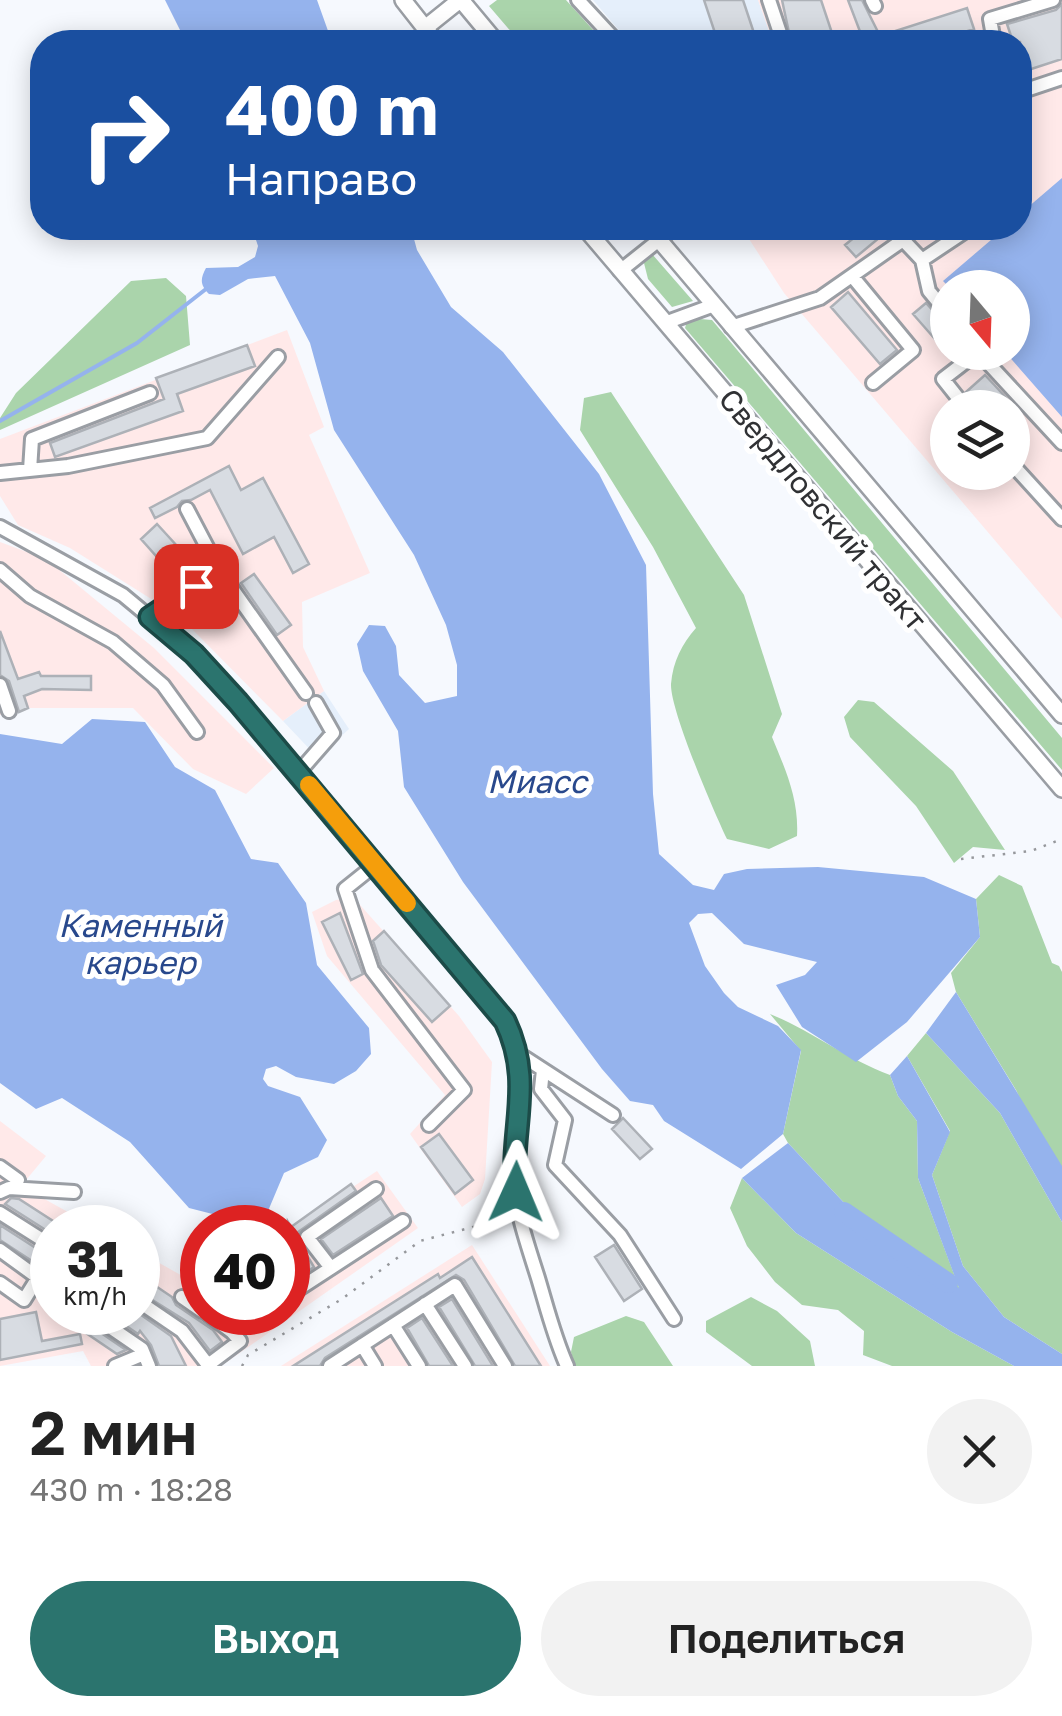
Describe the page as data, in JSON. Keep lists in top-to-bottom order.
{
  "streets": {
    "main road": ["Свердловский тракт"]
  },
  "water": ["Миасс", "Каменный карьер"],
  "north": "bottom",
  "page": {
    "turn": ["400 m", "Направо"],
    "speed": "31 km/h",
    "limit": "40",
    "heading": ["2 мин", "430 m · 18:28"],
    "buttons": ["Выход", "Поделиться"]
  }
}
